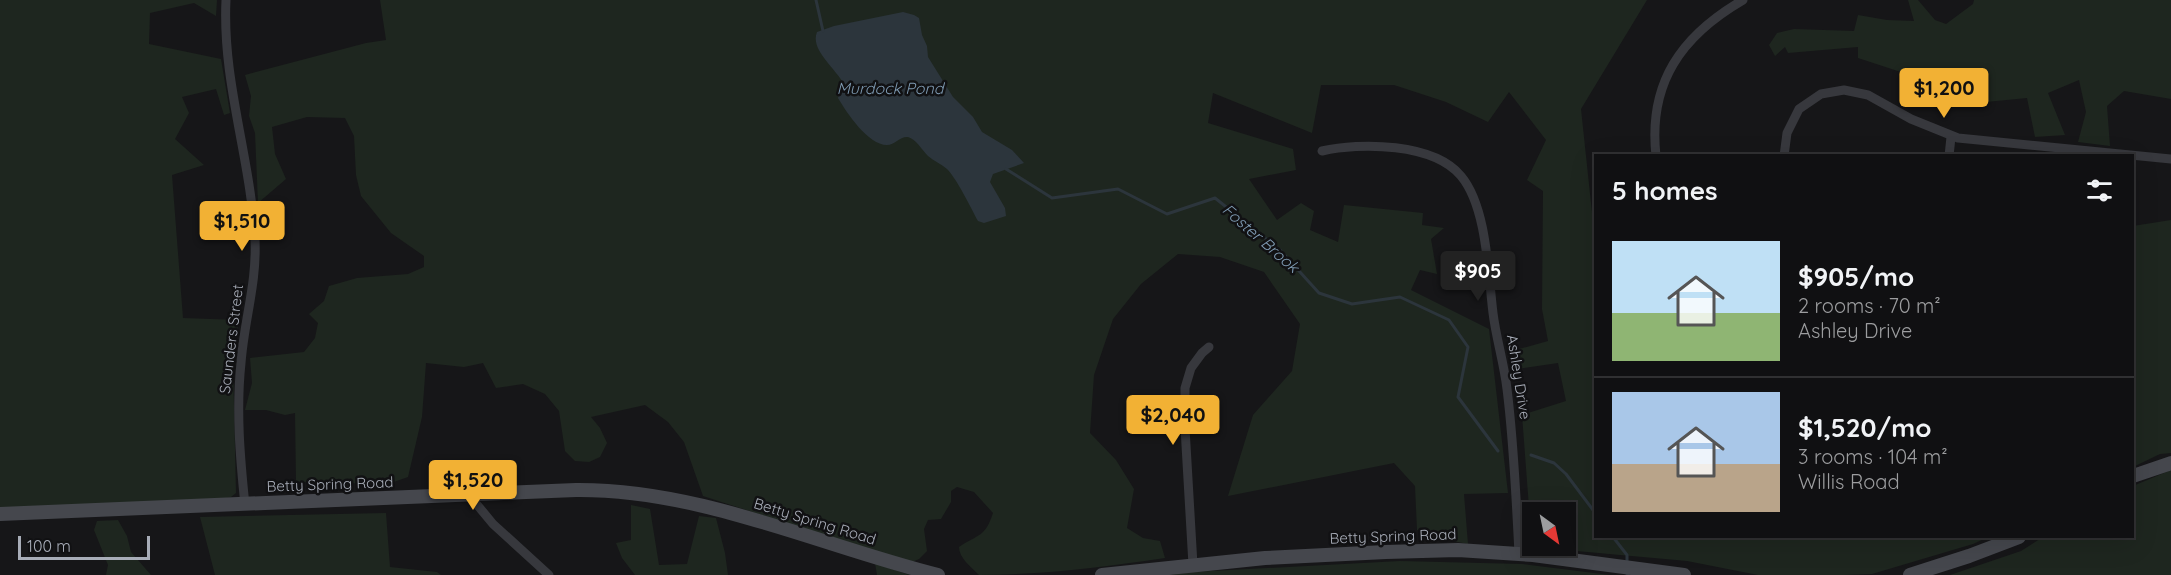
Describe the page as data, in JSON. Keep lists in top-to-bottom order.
{
  "streets": {
    "street": ["Saunders Street", "Ashley Drive", "Betty Spring Road"]
  },
  "crossings": [
    ["Saunders Street", "Betty Spring Road"],
    ["Ashley Drive", "Betty Spring Road"]
  ],
  "water": ["Murdock Pond", "Foster Brook"],
  "scale_bar": "100 m",
  "north": "bottom right",
  "page": {
    "price": [
      "$1,200",
      "$1,510",
      "$905",
      "$2,040",
      "$1,520"
    ],
    "heading": "5 homes",
    "list": [
      {
        "name": "$905/mo",
        "note": "2 rooms · 70 m² · Ashley Drive"
      },
      {
        "name": "$1,520/mo",
        "note": "3 rooms · 104 m² · Willis Road"
      }
    ],
    "scale": "100 m"
  }
}
